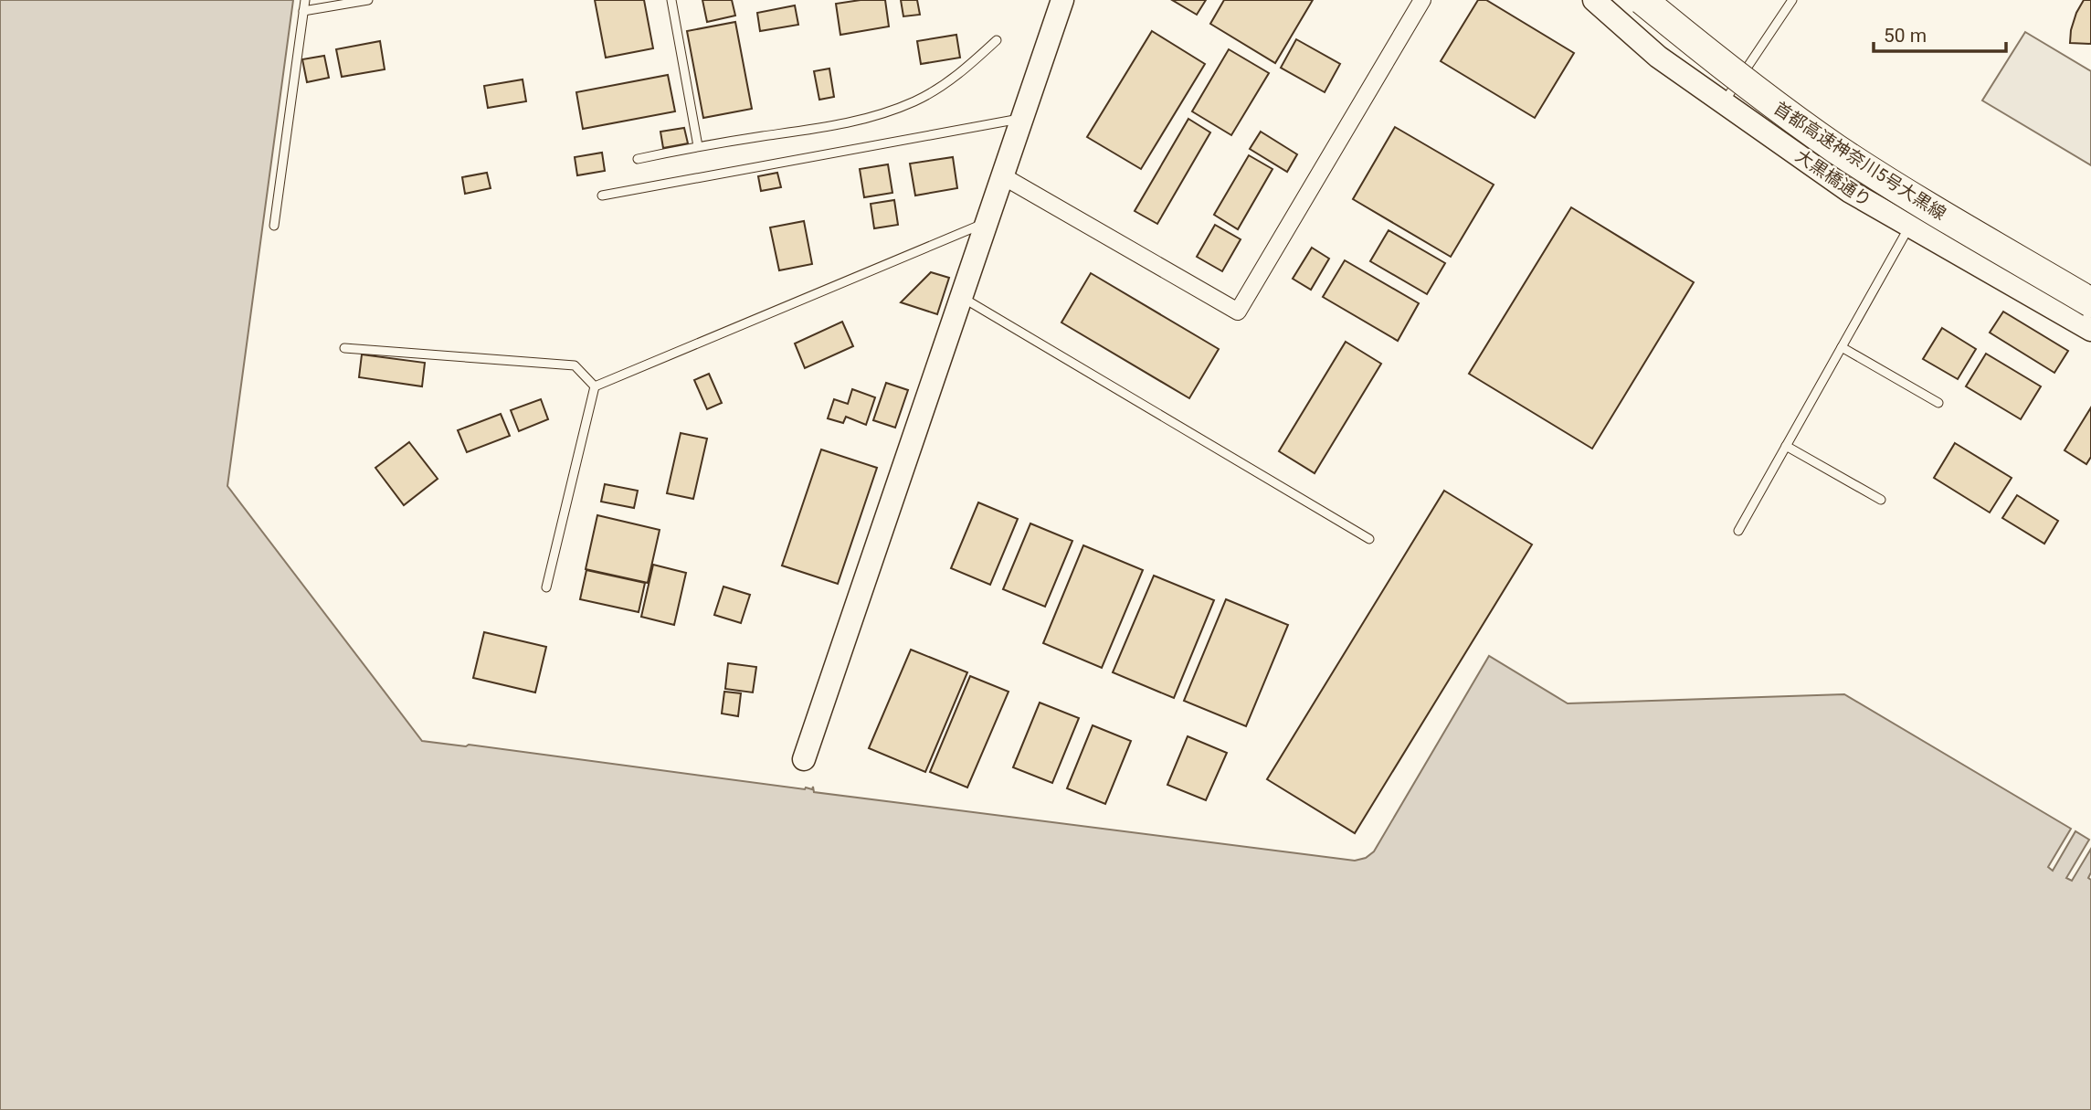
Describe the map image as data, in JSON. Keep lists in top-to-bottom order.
{
  "streets": {
    "highway": ["首都高速神奈川5号大黒線"],
    "street": ["大黒橋通り"]
  },
  "crossings": [
    ["首都高速神奈川5号大黒線", "大黒橋通り"]
  ],
  "scale_bar": "50 m"
}
